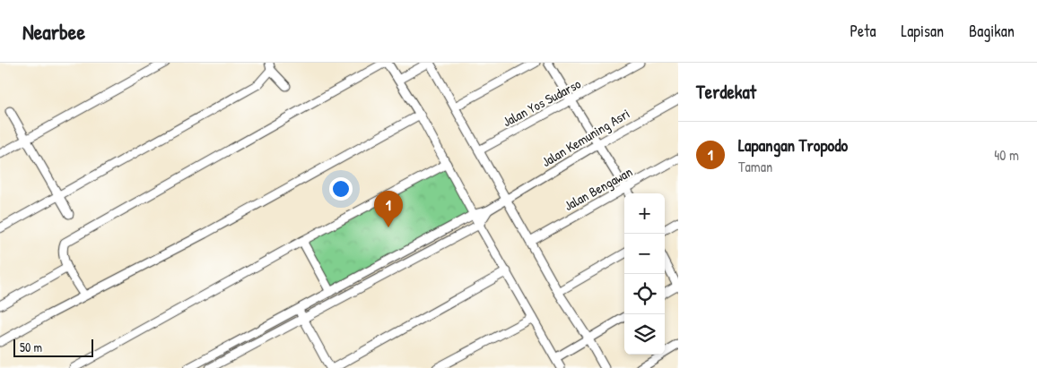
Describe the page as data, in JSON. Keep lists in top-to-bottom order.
{
  "streets": {
    "street": ["Jalan Yos Sudarso", "Jalan Kemuning Asri", "Jalan Bengawan"]
  },
  "scale_bar": "50 m",
  "page": {
    "header": "Nearbee",
    "nav": ["Peta", "Lapisan", "Bagikan"],
    "heading": "Terdekat",
    "list": [
      {
        "mark": "1",
        "name": "Lapangan Tropodo",
        "note": "Taman",
        "value": "40 m"
      }
    ],
    "pins": "1",
    "map_buttons": ["+", "−"],
    "scale": "50 m"
  }
}
